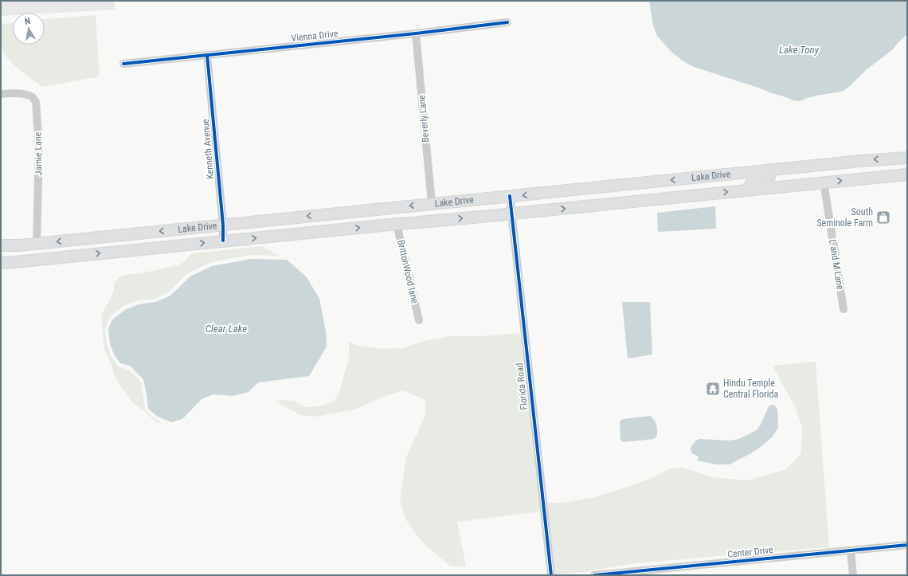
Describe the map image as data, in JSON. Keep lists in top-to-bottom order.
{
  "streets": {
    "main road": ["Lake Drive"],
    "street": [
      "Vienna Drive",
      "Beverly Lane",
      "Kenneth Avenue",
      "Jamie Lane",
      "L and M Lane",
      "BrittonWood lane",
      "Florida Road",
      "Center Drive"
    ]
  },
  "crossings": [
    ["Vienna Drive", "Beverly Lane"],
    ["Vienna Drive", "Kenneth Avenue"],
    ["Beverly Lane", "Lake Drive"],
    ["Kenneth Avenue", "Lake Drive"],
    ["Jamie Lane", "Lake Drive"],
    ["Lake Drive", "L and M Lane"],
    ["Lake Drive", "BrittonWood lane"],
    ["Lake Drive", "Florida Road"]
  ],
  "water": ["Lake Tony", "Clear Lake"],
  "places": {
    "shop": ["South Seminole Farm"],
    "temple": ["Hindu Temple Central Florida"]
  },
  "north": "top"
}
